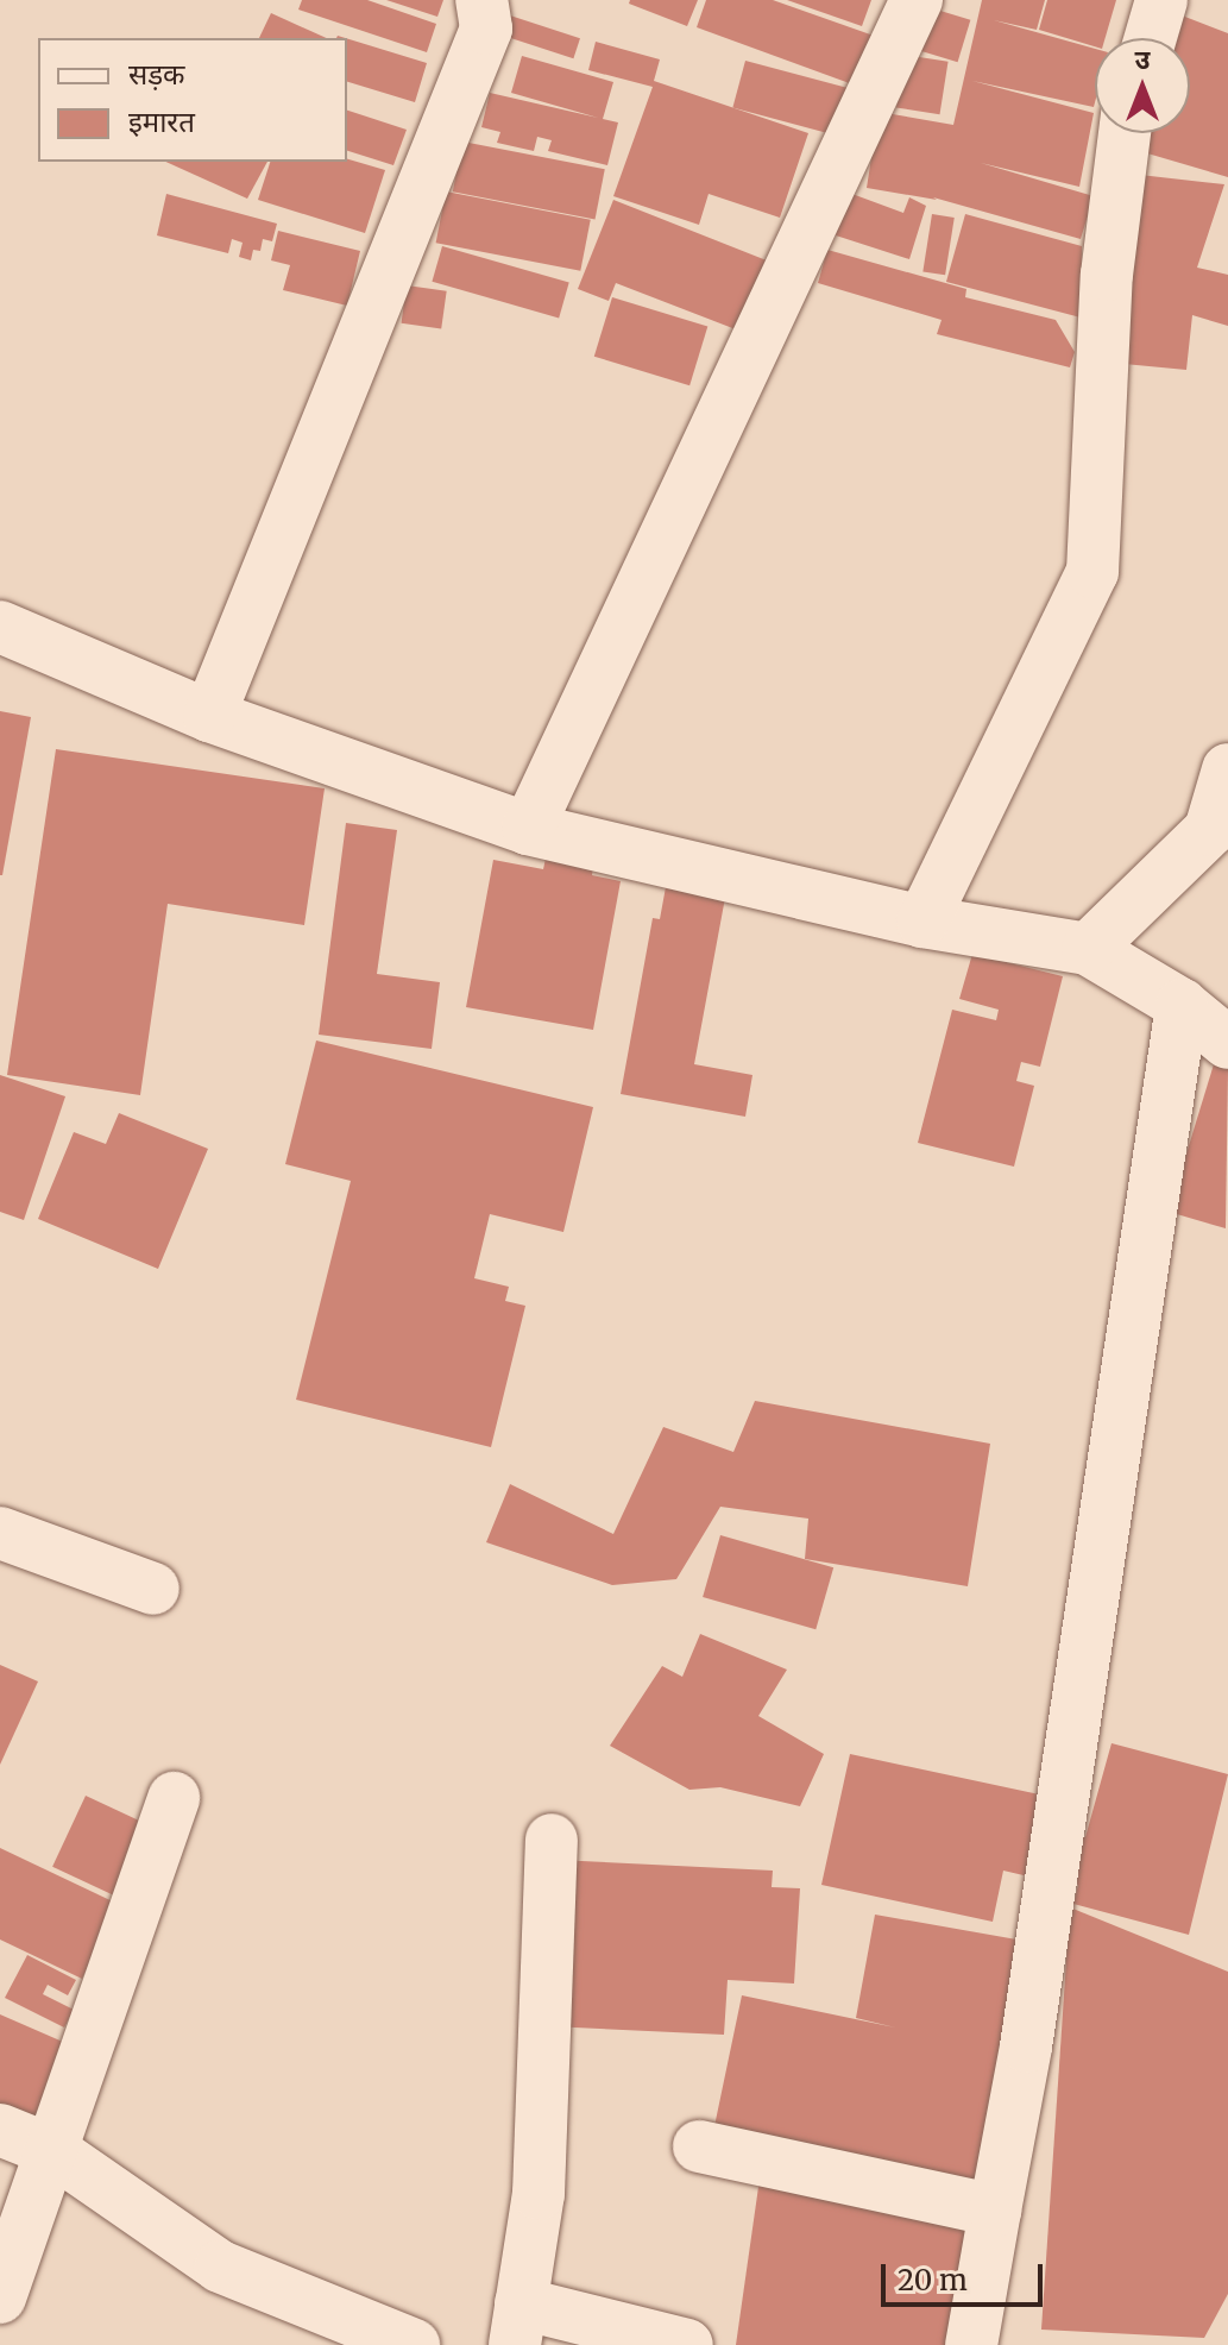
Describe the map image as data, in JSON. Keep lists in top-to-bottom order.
{
  "legend": ["सड़क", "इमारत"],
  "scale_bar": "20 m",
  "north": "top"
}
